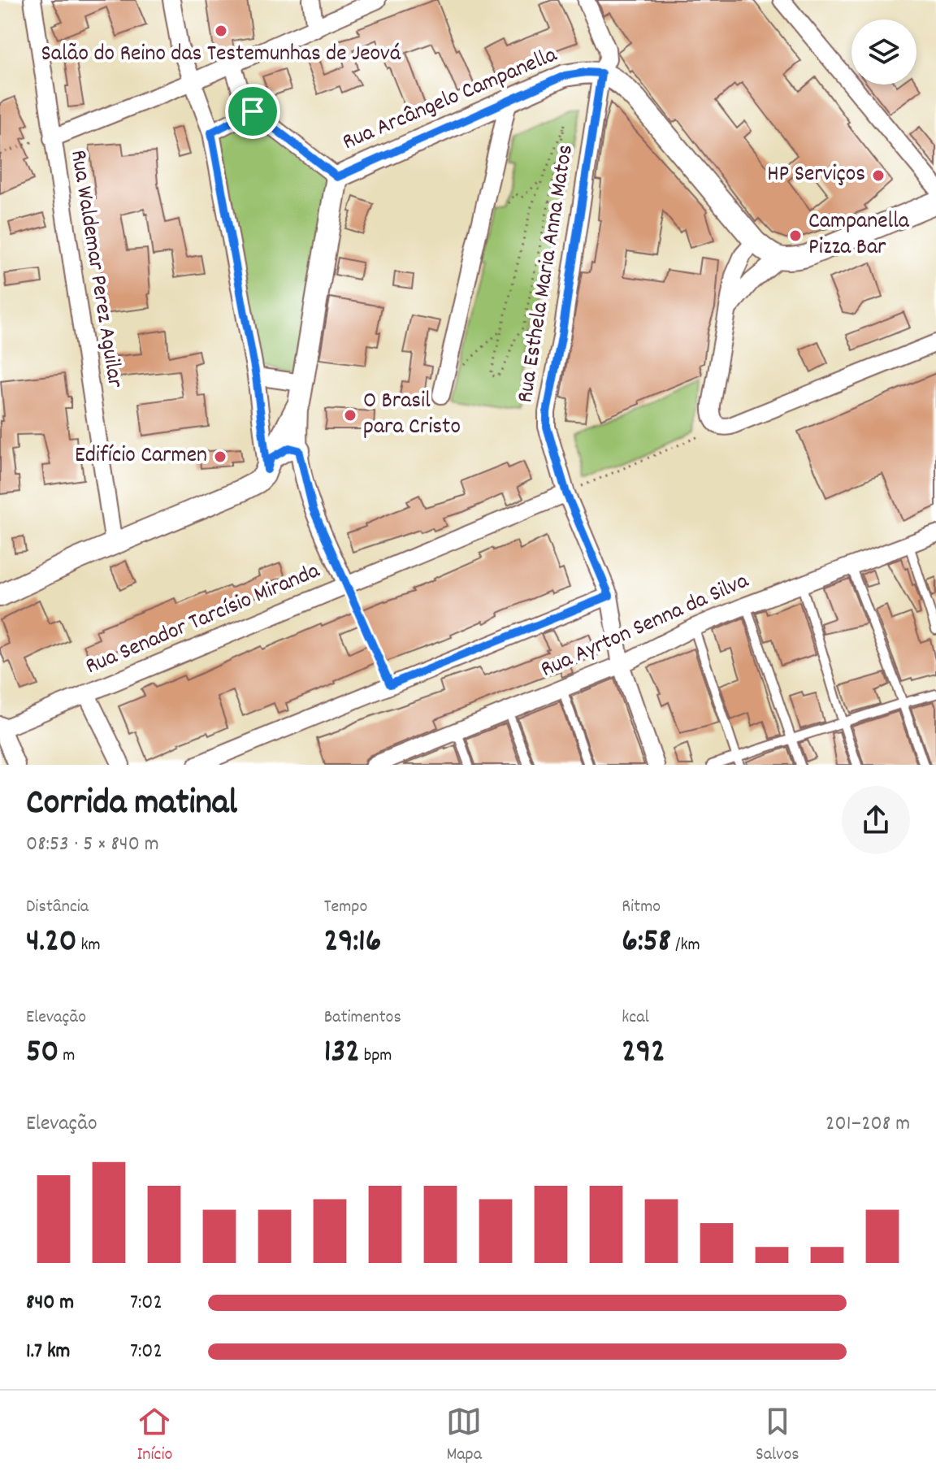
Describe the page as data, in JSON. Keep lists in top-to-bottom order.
{
  "streets": {
    "street": [
      "Rua Arcângelo Campanella",
      "Rua Waldemar Perez Aguilar",
      "Rua Esthela Maria Anna Matos",
      "Rua Senador Tarcísio Miranda",
      "Rua Ayrton Senna da Silva"
    ]
  },
  "crossings": [
    ["Rua Arcângelo Campanella", "Rua Waldemar Perez Aguilar"],
    ["Rua Arcângelo Campanella", "Rua Esthela Maria Anna Matos"],
    ["Rua Esthela Maria Anna Matos", "Rua Senador Tarcísio Miranda"],
    ["Rua Esthela Maria Anna Matos", "Rua Ayrton Senna da Silva"]
  ],
  "places": [
    "Salão do Reino das Testemunhas de Jeová",
    "HP Serviços",
    "Campanella Pizza Bar",
    "O Brasil para Cristo",
    "Edifício Carmen"
  ],
  "page": {
    "heading": ["Corrida matinal", "08:53 · 5 × 840 m"],
    "stats": [
      ["Distância", "4.20 km"],
      ["Tempo", "29:16"],
      ["Ritmo", "6:58 /km"],
      ["Elevação", "50 m"],
      ["Batimentos", "132 bpm"],
      ["kcal", "292"]
    ],
    "chart": ["Elevação", "201–208 m"],
    "list": [
      {
        "name": "840 m",
        "note": "7:02"
      },
      {
        "name": "1.7 km",
        "note": "7:02"
      }
    ],
    "tabs": ["Início", "Mapa", "Salvos"]
  }
}
